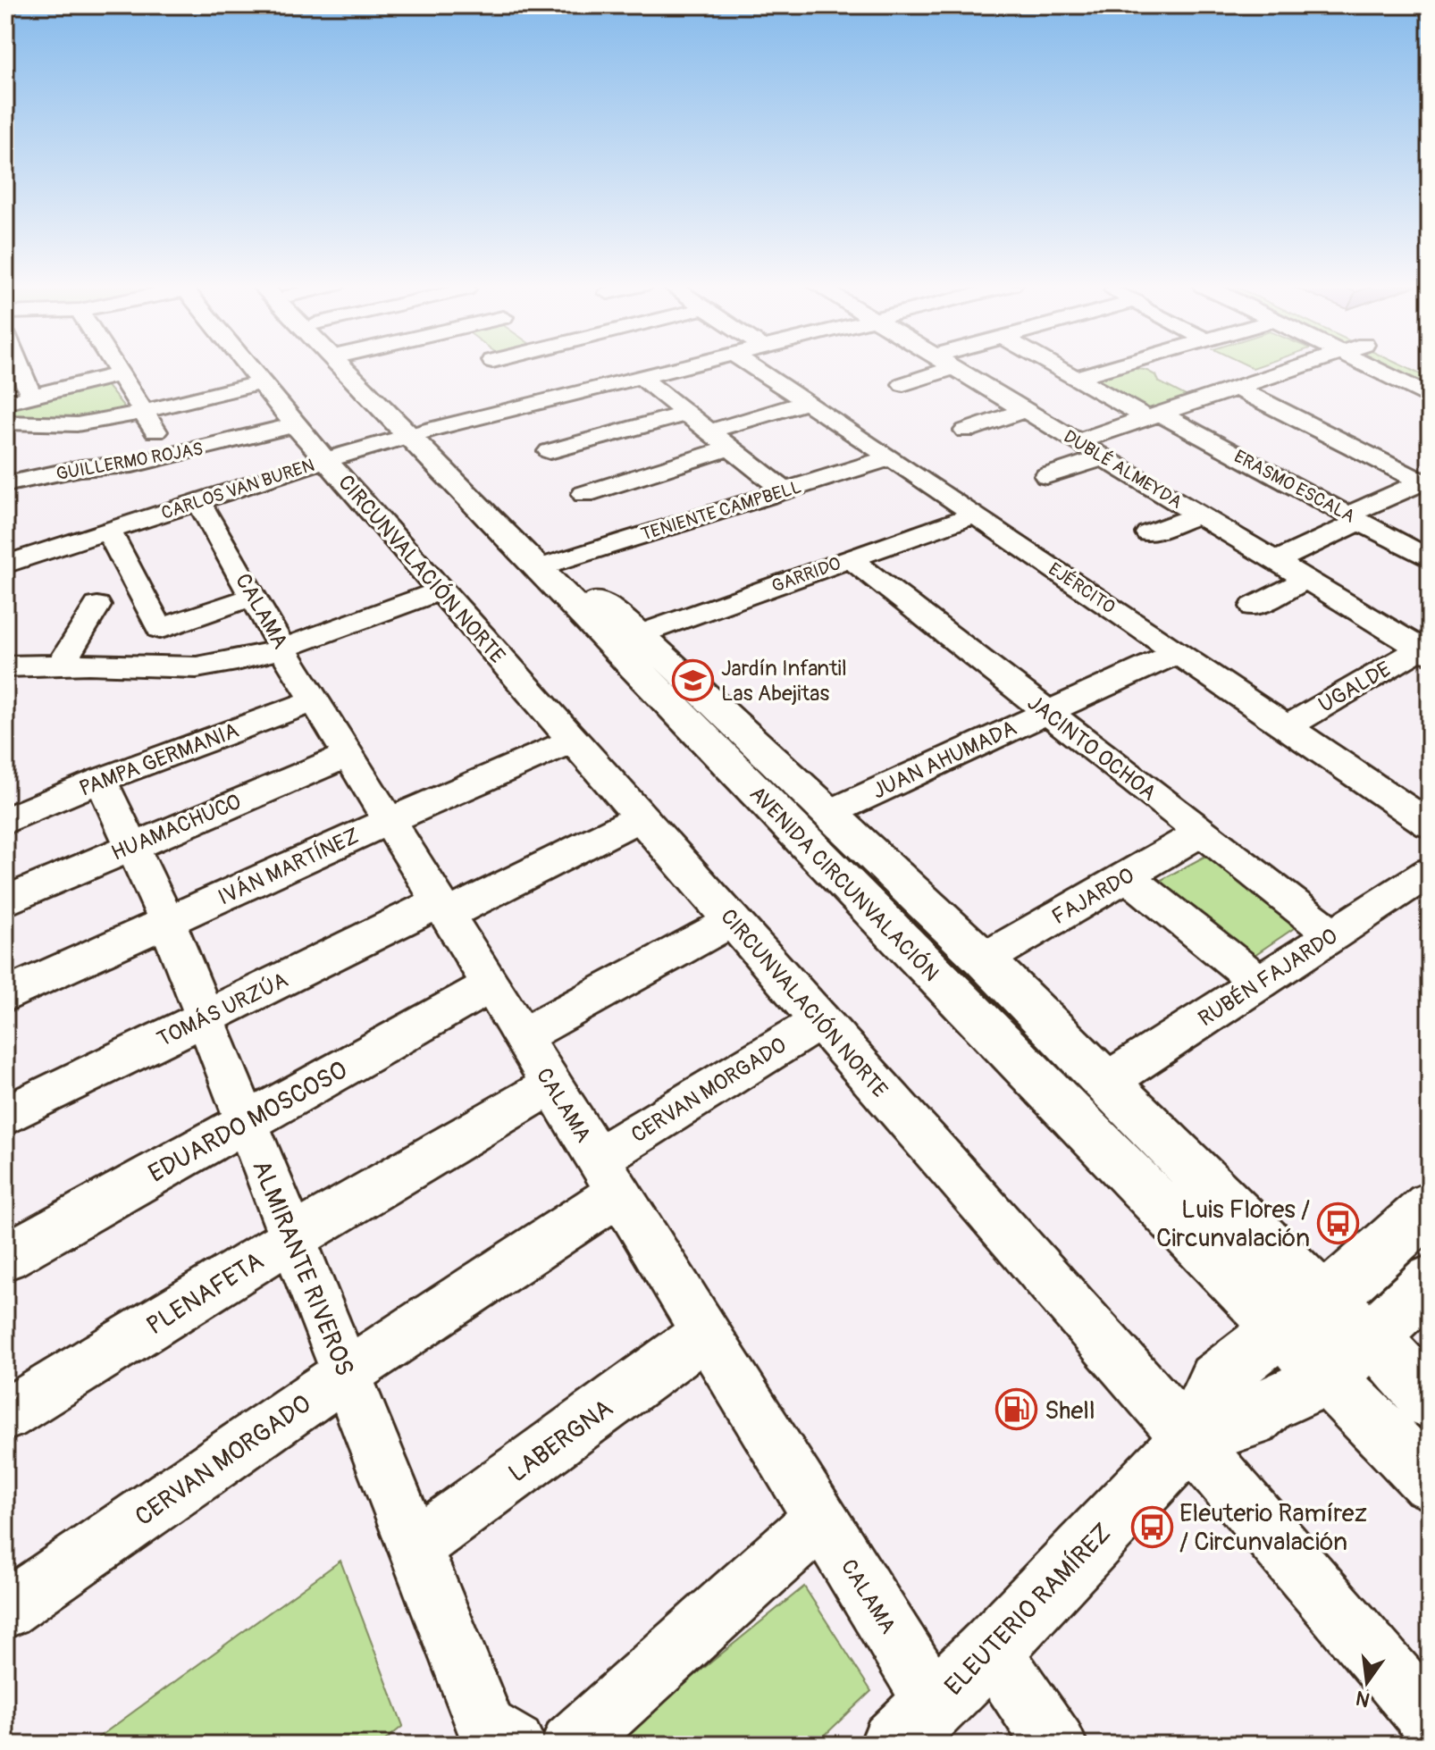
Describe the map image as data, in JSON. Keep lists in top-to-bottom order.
{
  "streets": {
    "main road": ["AVENIDA CIRCUNVALACIÓN", "ELEUTERIO RAMÍREZ"],
    "street": [
      "GUILLERMO ROJAS",
      "DUBLÉ ALMEYDA",
      "ERASMO ESCALA",
      "CARLOS VAN BUREN",
      "TENIENTE CAMPBELL",
      "CIRCUNVALACIÓN NORTE",
      "GARRIDO",
      "EJÉRCITO",
      "CALAMA",
      "UGALDE",
      "JACINTO OCHOA",
      "PAMPA GERMANIA",
      "JUAN AHUMADA",
      "HUAMACHUCO",
      "IVÁN MARTÍNEZ",
      "FAJARDO",
      "RUBÉN FAJARDO",
      "TOMÁS URZÚA",
      "CERVAN MORGADO",
      "EDUARDO MOSCOSO",
      "ALMIRANTE RIVEROS",
      "PLENAFETA",
      "LABERGNA"
    ]
  },
  "crossings": [
    ["GUILLERMO ROJAS", "CIRCUNVALACIÓN NORTE"],
    ["DUBLÉ ALMEYDA", "UGALDE"],
    ["CARLOS VAN BUREN", "CIRCUNVALACIÓN NORTE"],
    ["CARLOS VAN BUREN", "CALAMA"],
    ["CARLOS VAN BUREN", "AVENIDA CIRCUNVALACIÓN"],
    ["TENIENTE CAMPBELL", "EJÉRCITO"],
    ["TENIENTE CAMPBELL", "AVENIDA CIRCUNVALACIÓN"],
    ["CIRCUNVALACIÓN NORTE", "IVÁN MARTÍNEZ"],
    ["CIRCUNVALACIÓN NORTE", "TOMÁS URZÚA"],
    ["CIRCUNVALACIÓN NORTE", "CERVAN MORGADO"],
    ["CIRCUNVALACIÓN NORTE", "ELEUTERIO RAMÍREZ"],
    ["GARRIDO", "EJÉRCITO"],
    ["GARRIDO", "JACINTO OCHOA"],
    ["GARRIDO", "AVENIDA CIRCUNVALACIÓN"],
    ["EJÉRCITO", "UGALDE"],
    ["EJÉRCITO", "JUAN AHUMADA"],
    ["CALAMA", "PAMPA GERMANIA"],
    ["CALAMA", "HUAMACHUCO"],
    ["CALAMA", "IVÁN MARTÍNEZ"],
    ["CALAMA", "TOMÁS URZÚA"],
    ["CALAMA", "CERVAN MORGADO"],
    ["CALAMA", "EDUARDO MOSCOSO"],
    ["CALAMA", "PLENAFETA"],
    ["CALAMA", "LABERGNA"],
    ["CALAMA", "ELEUTERIO RAMÍREZ"],
    ["JACINTO OCHOA", "JUAN AHUMADA"],
    ["JACINTO OCHOA", "FAJARDO"],
    ["JACINTO OCHOA", "RUBÉN FAJARDO"],
    ["PAMPA GERMANIA", "ALMIRANTE RIVEROS"],
    ["JUAN AHUMADA", "AVENIDA CIRCUNVALACIÓN"],
    ["HUAMACHUCO", "ALMIRANTE RIVEROS"],
    ["IVÁN MARTÍNEZ", "ALMIRANTE RIVEROS"],
    ["AVENIDA CIRCUNVALACIÓN", "FAJARDO"],
    ["AVENIDA CIRCUNVALACIÓN", "RUBÉN FAJARDO"],
    ["AVENIDA CIRCUNVALACIÓN", "ELEUTERIO RAMÍREZ"],
    ["TOMÁS URZÚA", "ALMIRANTE RIVEROS"],
    ["CERVAN MORGADO", "ALMIRANTE RIVEROS"],
    ["EDUARDO MOSCOSO", "ALMIRANTE RIVEROS"],
    ["ALMIRANTE RIVEROS", "PLENAFETA"],
    ["ALMIRANTE RIVEROS", "LABERGNA"]
  ],
  "places": {
    "school or university": ["Jardín Infantil Las Abejitas"],
    "bus stop": ["Luis Flores / Circunvalación", "Eleuterio Ramírez / Circunvalación"],
    "fuel station": ["Shell"]
  },
  "north": "bottom"
}
